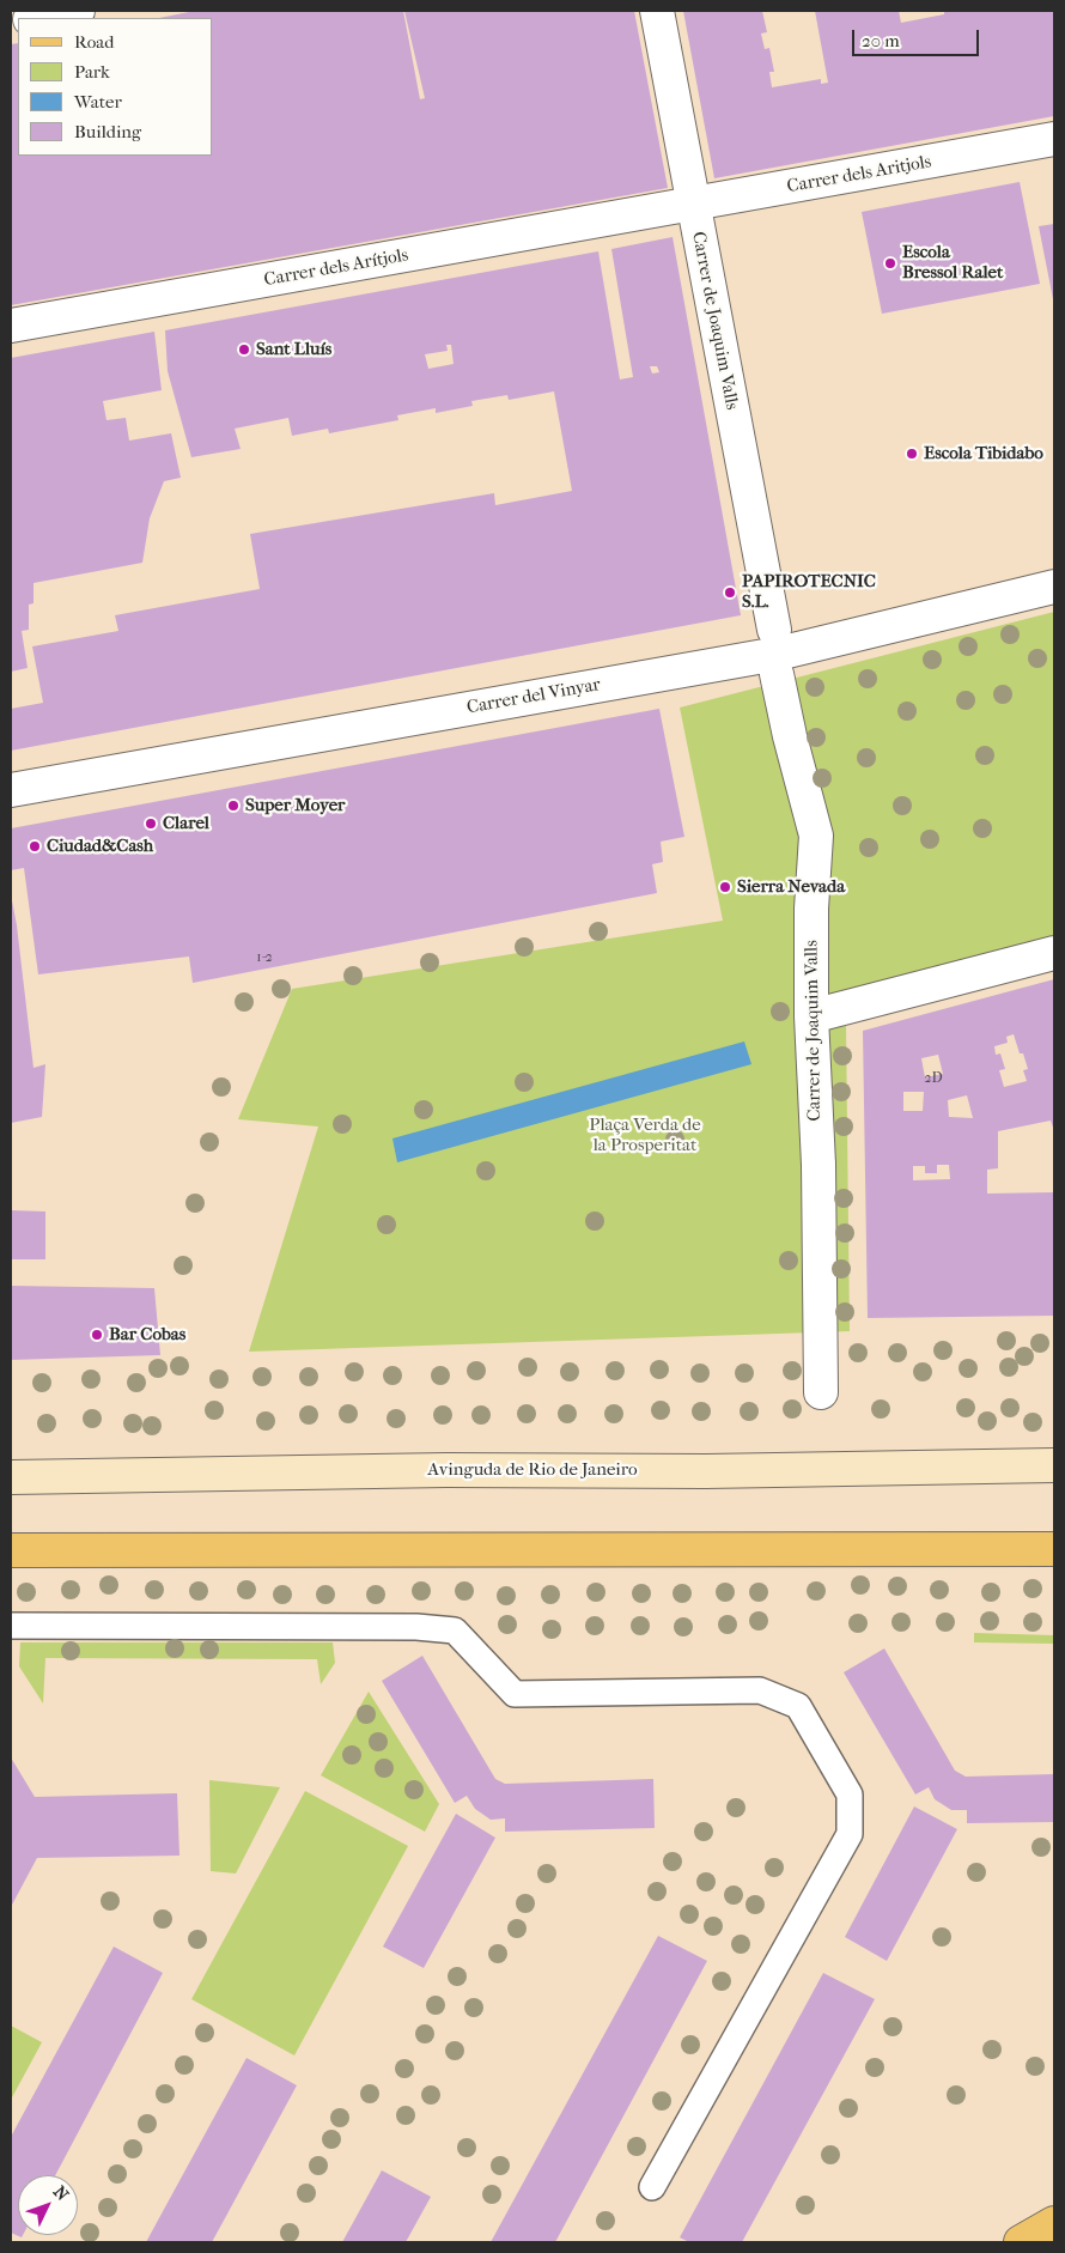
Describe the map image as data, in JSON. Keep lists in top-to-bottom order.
{
  "streets": {
    "main road": ["Avinguda de Rio de Janeiro"],
    "street": [
      "Carrer dels Aritjols",
      "Carrer dels Arítjols",
      "Carrer de Joaquim Valls",
      "Carrer del Vinyar"
    ]
  },
  "crossings": [
    ["Carrer dels Aritjols", "Carrer dels Arítjols"],
    ["Carrer dels Aritjols", "Carrer de Joaquim Valls"],
    ["Carrer dels Arítjols", "Carrer de Joaquim Valls"]
  ],
  "parks": ["Plaça Verda de la Prosperitat"],
  "places": [
    "Escola Bressol Ralet",
    "Sant Lluís",
    "Escola Tibidabo",
    "PAPIROTECNIC S.L.",
    "Super Moyer",
    "Clarel",
    "Ciudad&Cash",
    "Sierra Nevada",
    "Bar Cobas"
  ],
  "house_numbers": ["1-2", "2D"],
  "legend": [
    "Road",
    "Park",
    "Water",
    "Building"
  ],
  "scale_bar": "20 m",
  "north": "top right"
}
